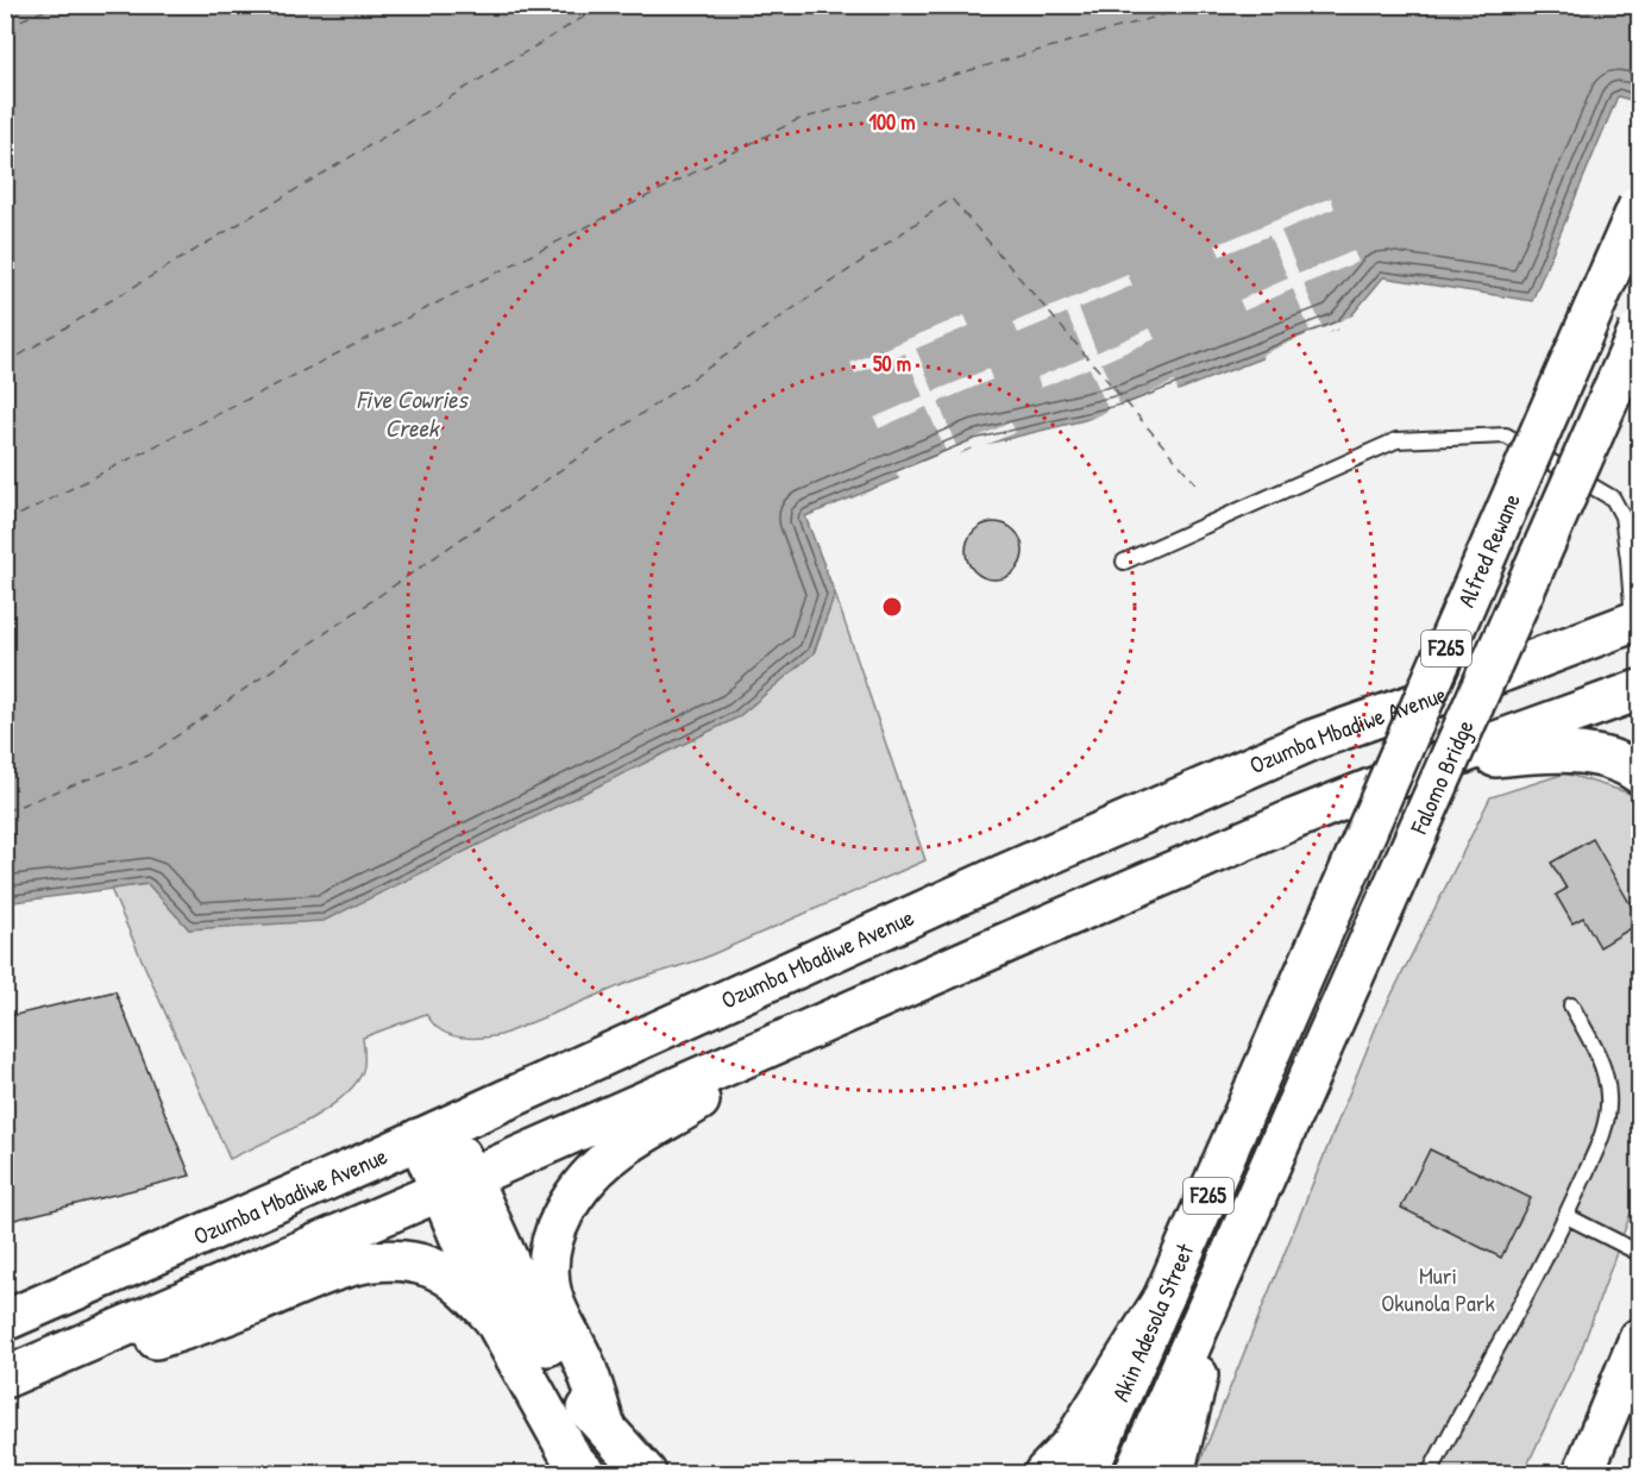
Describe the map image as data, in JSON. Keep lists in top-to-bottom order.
{
  "streets": {
    "main road": [
      "Alfred Rewane",
      "F265",
      "Ozumba Mbadiwe Avenue",
      "Falomo Bridge",
      "Akin Adesola Street"
    ]
  },
  "crossings": [
    ["Alfred Rewane", "Akin Adesola Street"],
    ["Falomo Bridge", "Akin Adesola Street"]
  ],
  "water": ["Five Cowries Creek"],
  "parks": ["Muri Okunola Park"],
  "rings": ["100 m", "50 m"]
}
